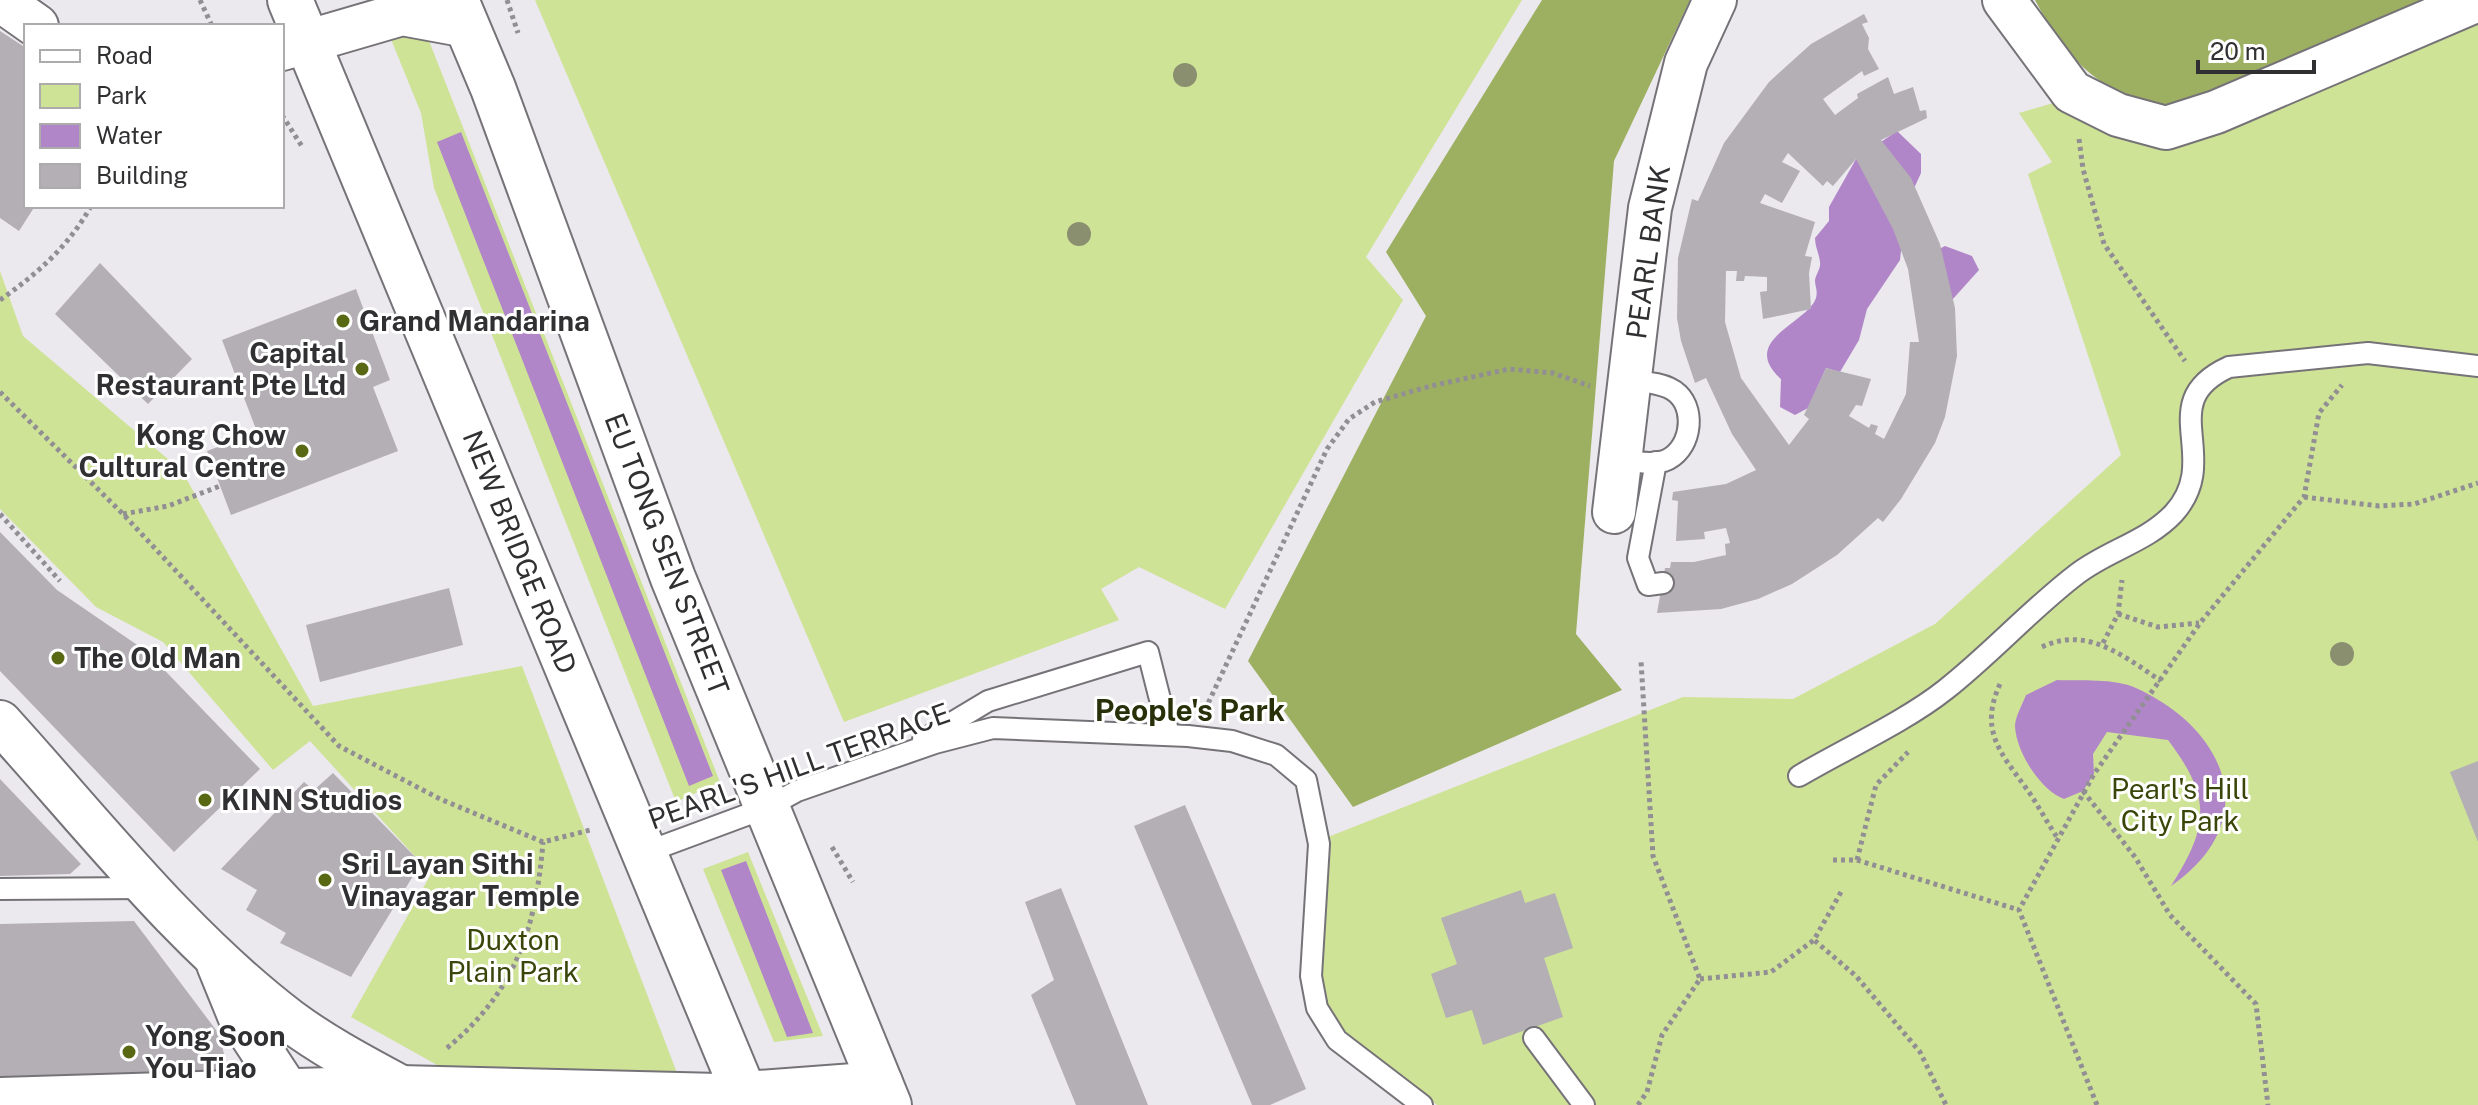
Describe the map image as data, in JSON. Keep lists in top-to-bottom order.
{
  "streets": {
    "main road": ["NEW BRIDGE ROAD", "EU TONG SEN STREET"],
    "street": ["PEARL BANK"],
    "lane": ["PEARL'S HILL TERRACE"]
  },
  "crossings": [
    ["NEW BRIDGE ROAD", "PEARL'S HILL TERRACE"],
    ["EU TONG SEN STREET", "PEARL'S HILL TERRACE"]
  ],
  "districts": ["People's Park"],
  "parks": ["Pearl's Hill City Park", "Duxton Plain Park"],
  "places": [
    "Grand Mandarina",
    "Capital Restaurant Pte Ltd",
    "Kong Chow Cultural Centre",
    "The Old Man",
    "KINN Studios",
    "Sri Layan Sithi Vinayagar Temple",
    "Yong Soon You Tiao"
  ],
  "legend": [
    "Road",
    "Park",
    "Water",
    "Building"
  ],
  "scale_bar": "20 m"
}
